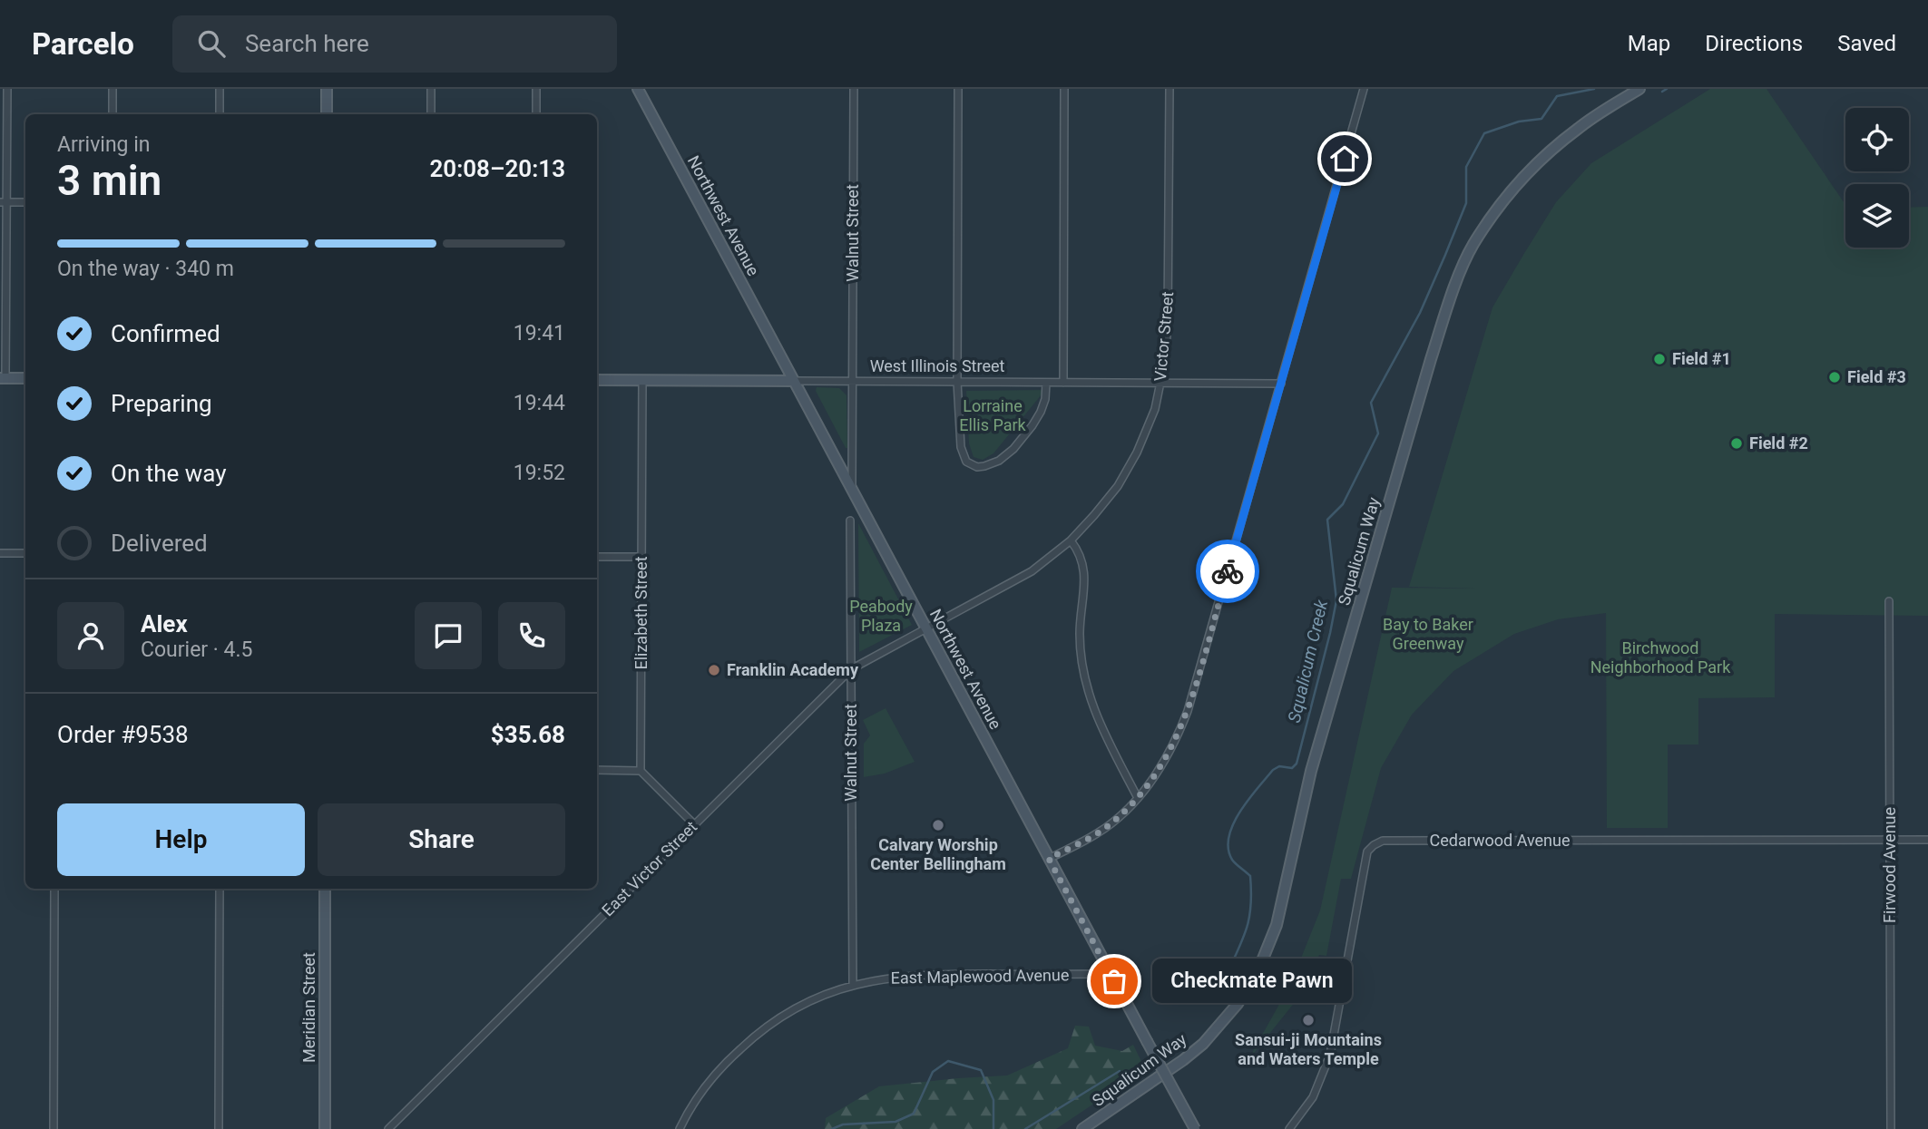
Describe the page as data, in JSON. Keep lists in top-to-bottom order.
{
  "streets": {
    "street": [
      "Northwest Avenue",
      "Walnut Street",
      "Victor Street",
      "West Illinois Street",
      "Squalicum Way",
      "Elizabeth Street",
      "Cedarwood Avenue",
      "Firwood Avenue",
      "East Victor Street",
      "East Maplewood Avenue",
      "Meridian Street"
    ]
  },
  "crossings": [
    ["Northwest Avenue", "Walnut Street"],
    ["Northwest Avenue", "Victor Street"],
    ["Northwest Avenue", "West Illinois Street"],
    ["Northwest Avenue", "East Victor Street"],
    ["Northwest Avenue", "East Maplewood Avenue"],
    ["Walnut Street", "West Illinois Street"],
    ["Walnut Street", "East Victor Street"],
    ["Walnut Street", "East Maplewood Avenue"],
    ["Victor Street", "West Illinois Street"],
    ["Victor Street", "East Victor Street"],
    ["West Illinois Street", "Elizabeth Street"],
    ["Cedarwood Avenue", "Firwood Avenue"]
  ],
  "water": ["Squalicum Creek"],
  "parks": [
    "Lorraine Ellis Park",
    "Peabody Plaza",
    "Bay to Baker Greenway",
    "Birchwood Neighborhood Park"
  ],
  "places": [
    "Field #1",
    "Field #3",
    "Field #2",
    "Franklin Academy",
    "Calvary Worship Center Bellingham",
    "Checkmate Pawn",
    "Sansui-ji Mountains and Waters Temple"
  ],
  "page": {
    "header": "Parcelo",
    "search": "Search here",
    "nav": ["Map", "Directions", "Saved"],
    "heading": ["3 min", "Arriving in", "20:08–20:13"],
    "panel": [
      "Alex",
      "Courier · 4.5",
      "Order #9538",
      "$35.68"
    ],
    "bar": "On the way · 340 m",
    "list": [
      ["Confirmed", "19:41"],
      ["Preparing", "19:44"],
      ["On the way", "19:52"],
      "Delivered"
    ],
    "buttons": ["Help", "Share"],
    "bubble": "Checkmate Pawn"
  }
}
